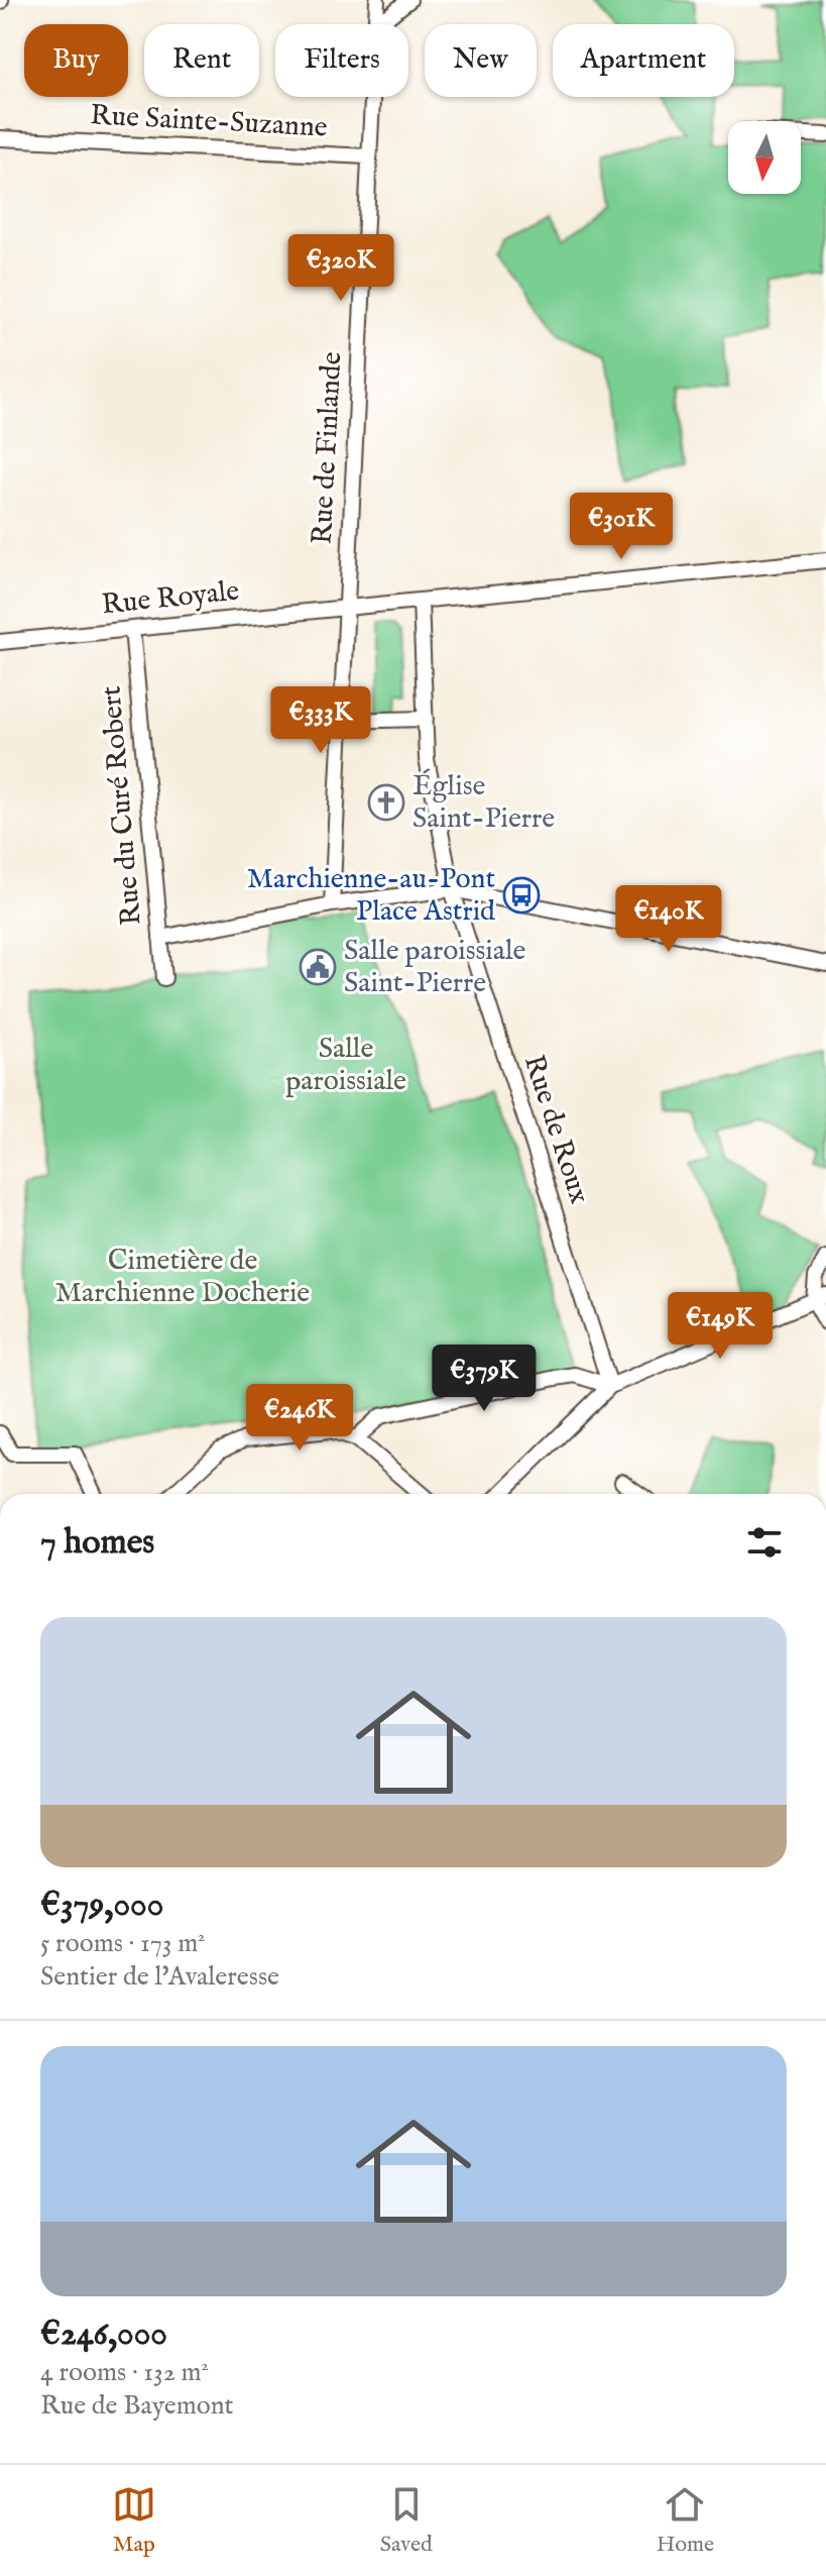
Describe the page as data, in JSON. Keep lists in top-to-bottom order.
{
  "streets": {
    "street": [
      "Rue Sainte-Suzanne",
      "Rue de Finlande",
      "Rue Royale",
      "Rue du Curé Robert",
      "Rue de Roux"
    ]
  },
  "crossings": [
    ["Rue Sainte-Suzanne", "Rue de Finlande"],
    ["Rue de Finlande", "Rue Royale"],
    ["Rue Royale", "Rue du Curé Robert"],
    ["Rue Royale", "Rue de Roux"]
  ],
  "parks": ["Salle paroissiale", "Cimetière de Marchienne Docherie"],
  "places": {
    "church": ["Église Saint-Pierre"],
    "bus stop": ["Marchienne-au-Pont Place Astrid"],
    "public building": ["Salle paroissiale Saint-Pierre"]
  },
  "north": "bottom",
  "page": {
    "chip": [
      "Buy",
      "Rent",
      "Filters",
      "New",
      "Apartment"
    ],
    "price": [
      "€320K",
      "€301K",
      "€333K",
      "€140K",
      "€149K",
      "€379K",
      "€246K"
    ],
    "heading": "7 homes",
    "list": [
      {
        "name": "€379,000",
        "note": "5 rooms · 173 m² · Sentier de l'Avaleresse"
      },
      {
        "name": "€246,000",
        "note": "4 rooms · 132 m² · Rue de Bayemont"
      }
    ],
    "tabs": ["Map", "Saved", "Home"]
  }
}
